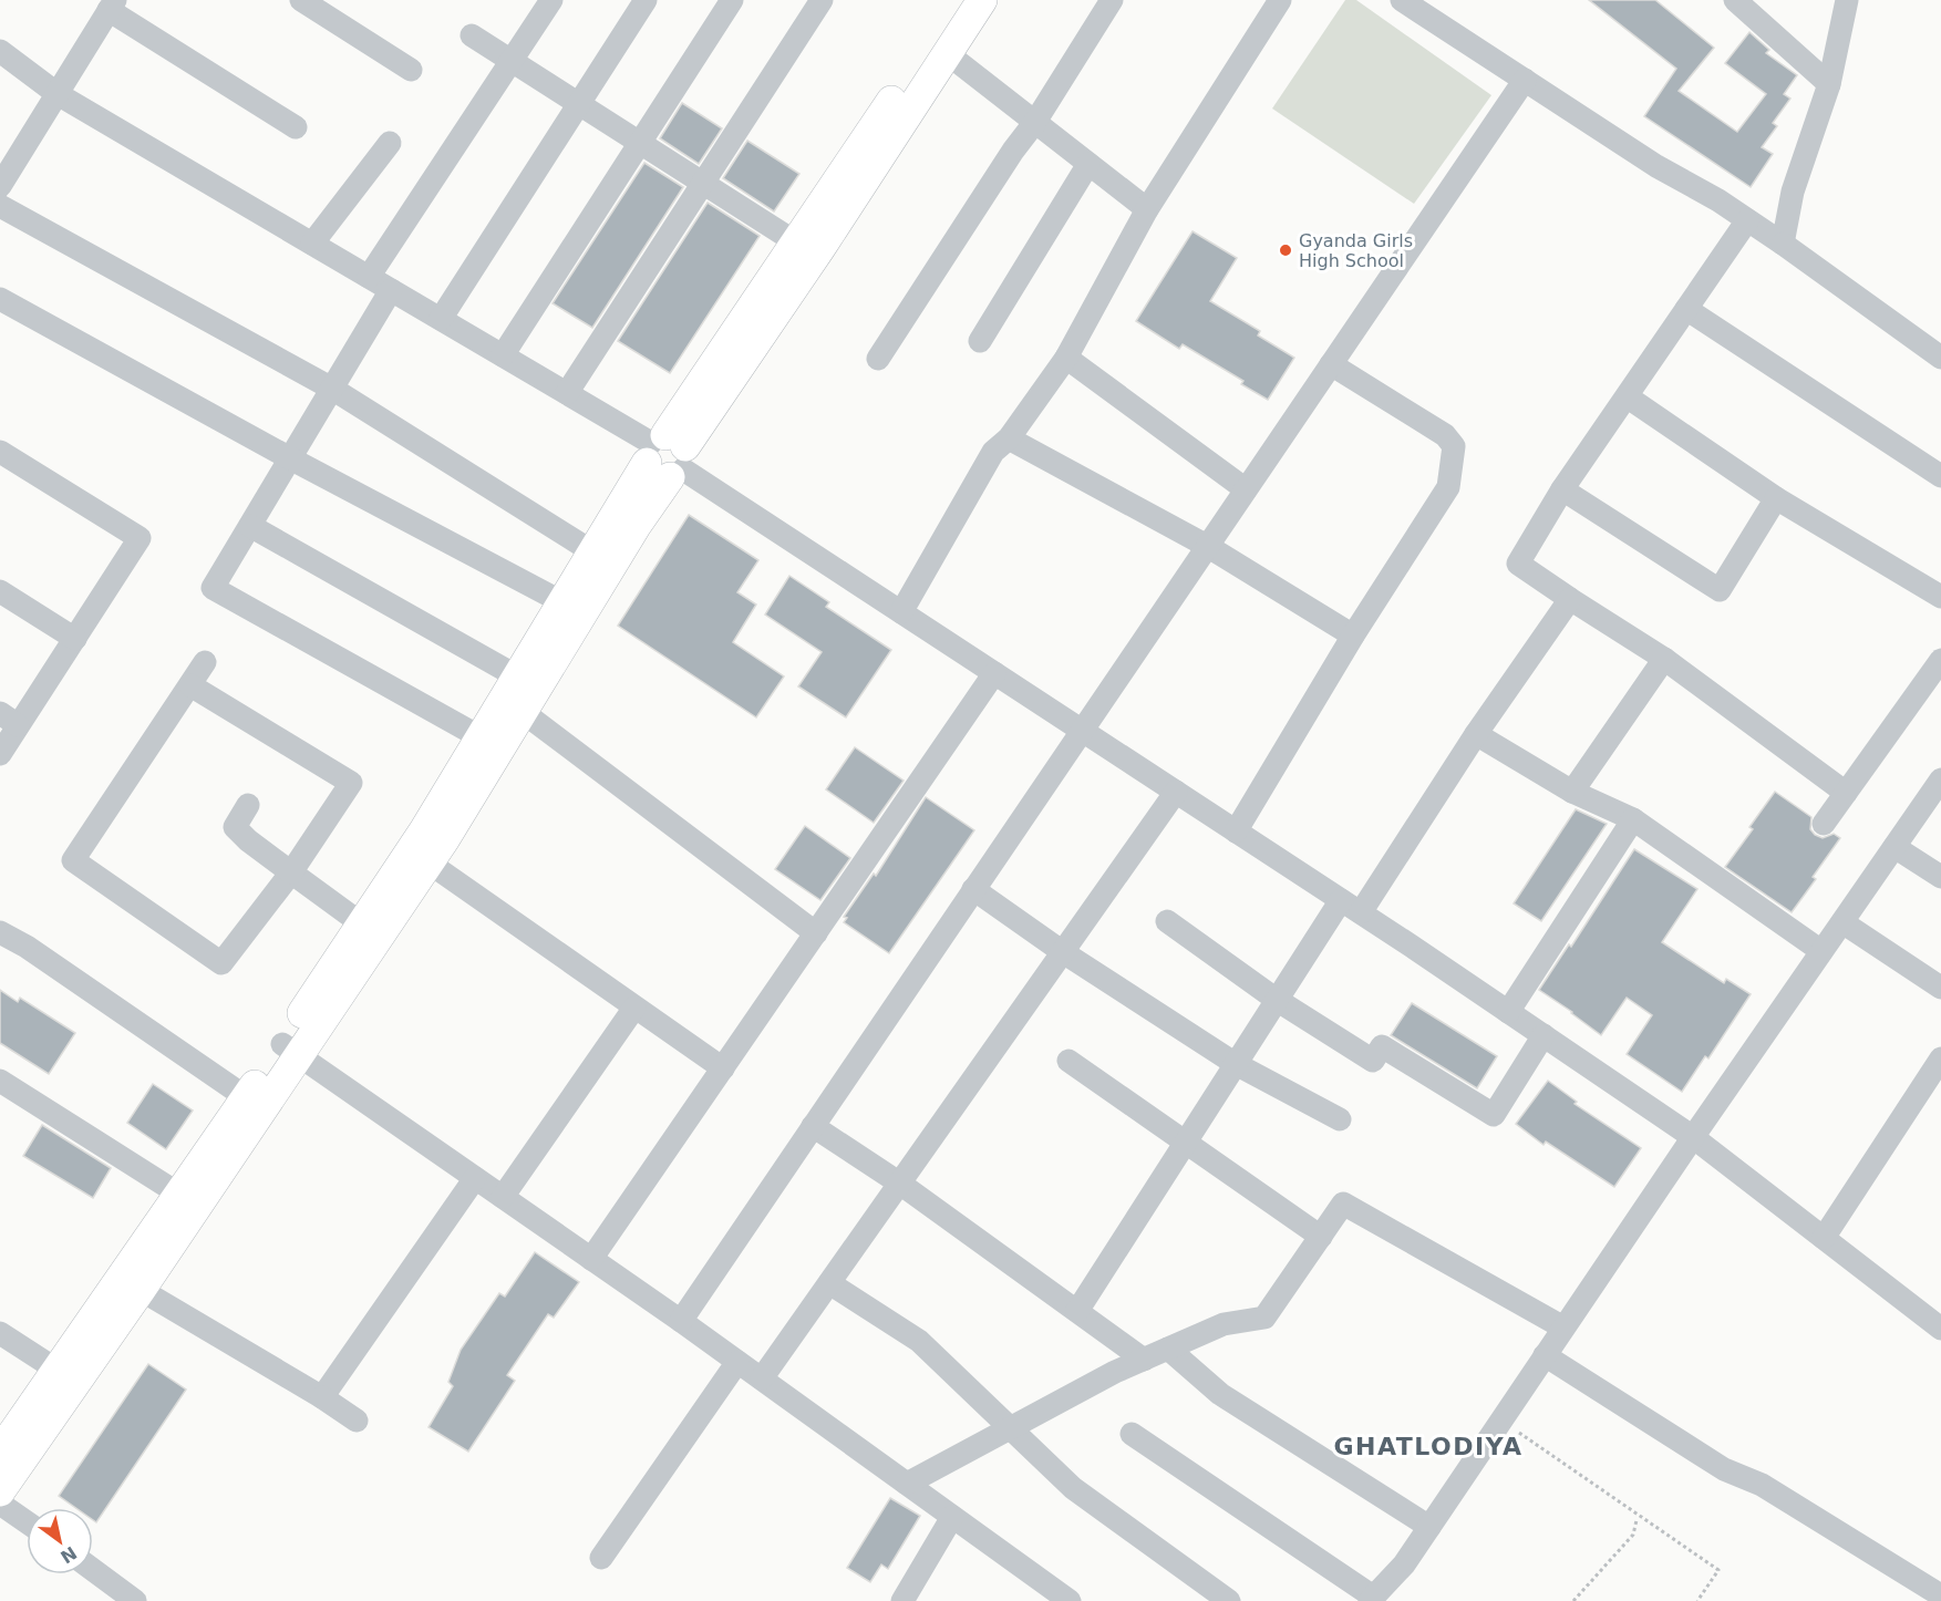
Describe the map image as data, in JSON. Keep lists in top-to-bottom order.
{
  "districts": ["GHATLODIYA"],
  "places": ["Gyanda Girls High School"],
  "north": "bottom right"
}
